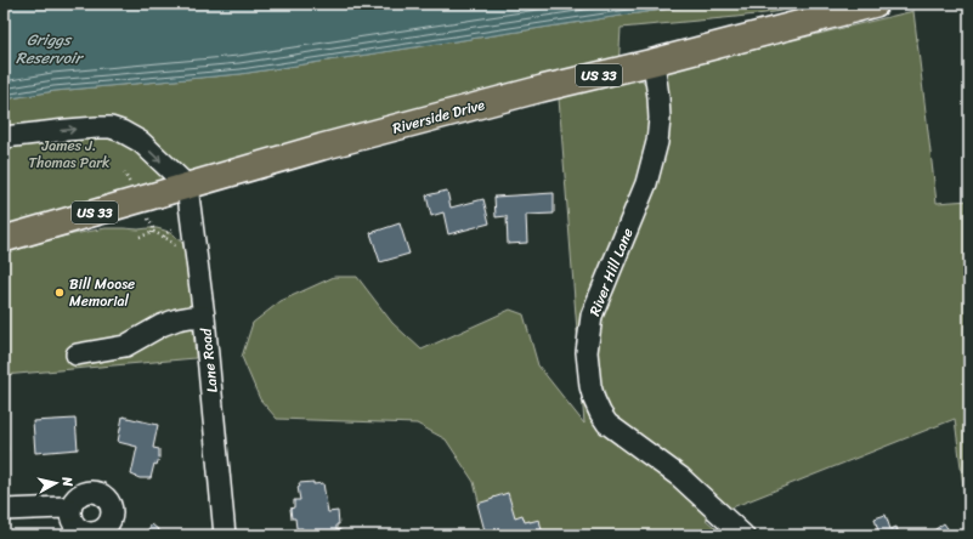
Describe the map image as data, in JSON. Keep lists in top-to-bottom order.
{
  "streets": {
    "main road": ["US 33", "Riverside Drive"],
    "street": ["River Hill Lane", "Lane Road"]
  },
  "crossings": [
    ["Riverside Drive", "River Hill Lane"],
    ["Riverside Drive", "Lane Road"]
  ],
  "water": ["Griggs Reservoir"],
  "parks": ["James J. Thomas Park"],
  "places": ["Bill Moose Memorial"],
  "north": "right"
}
